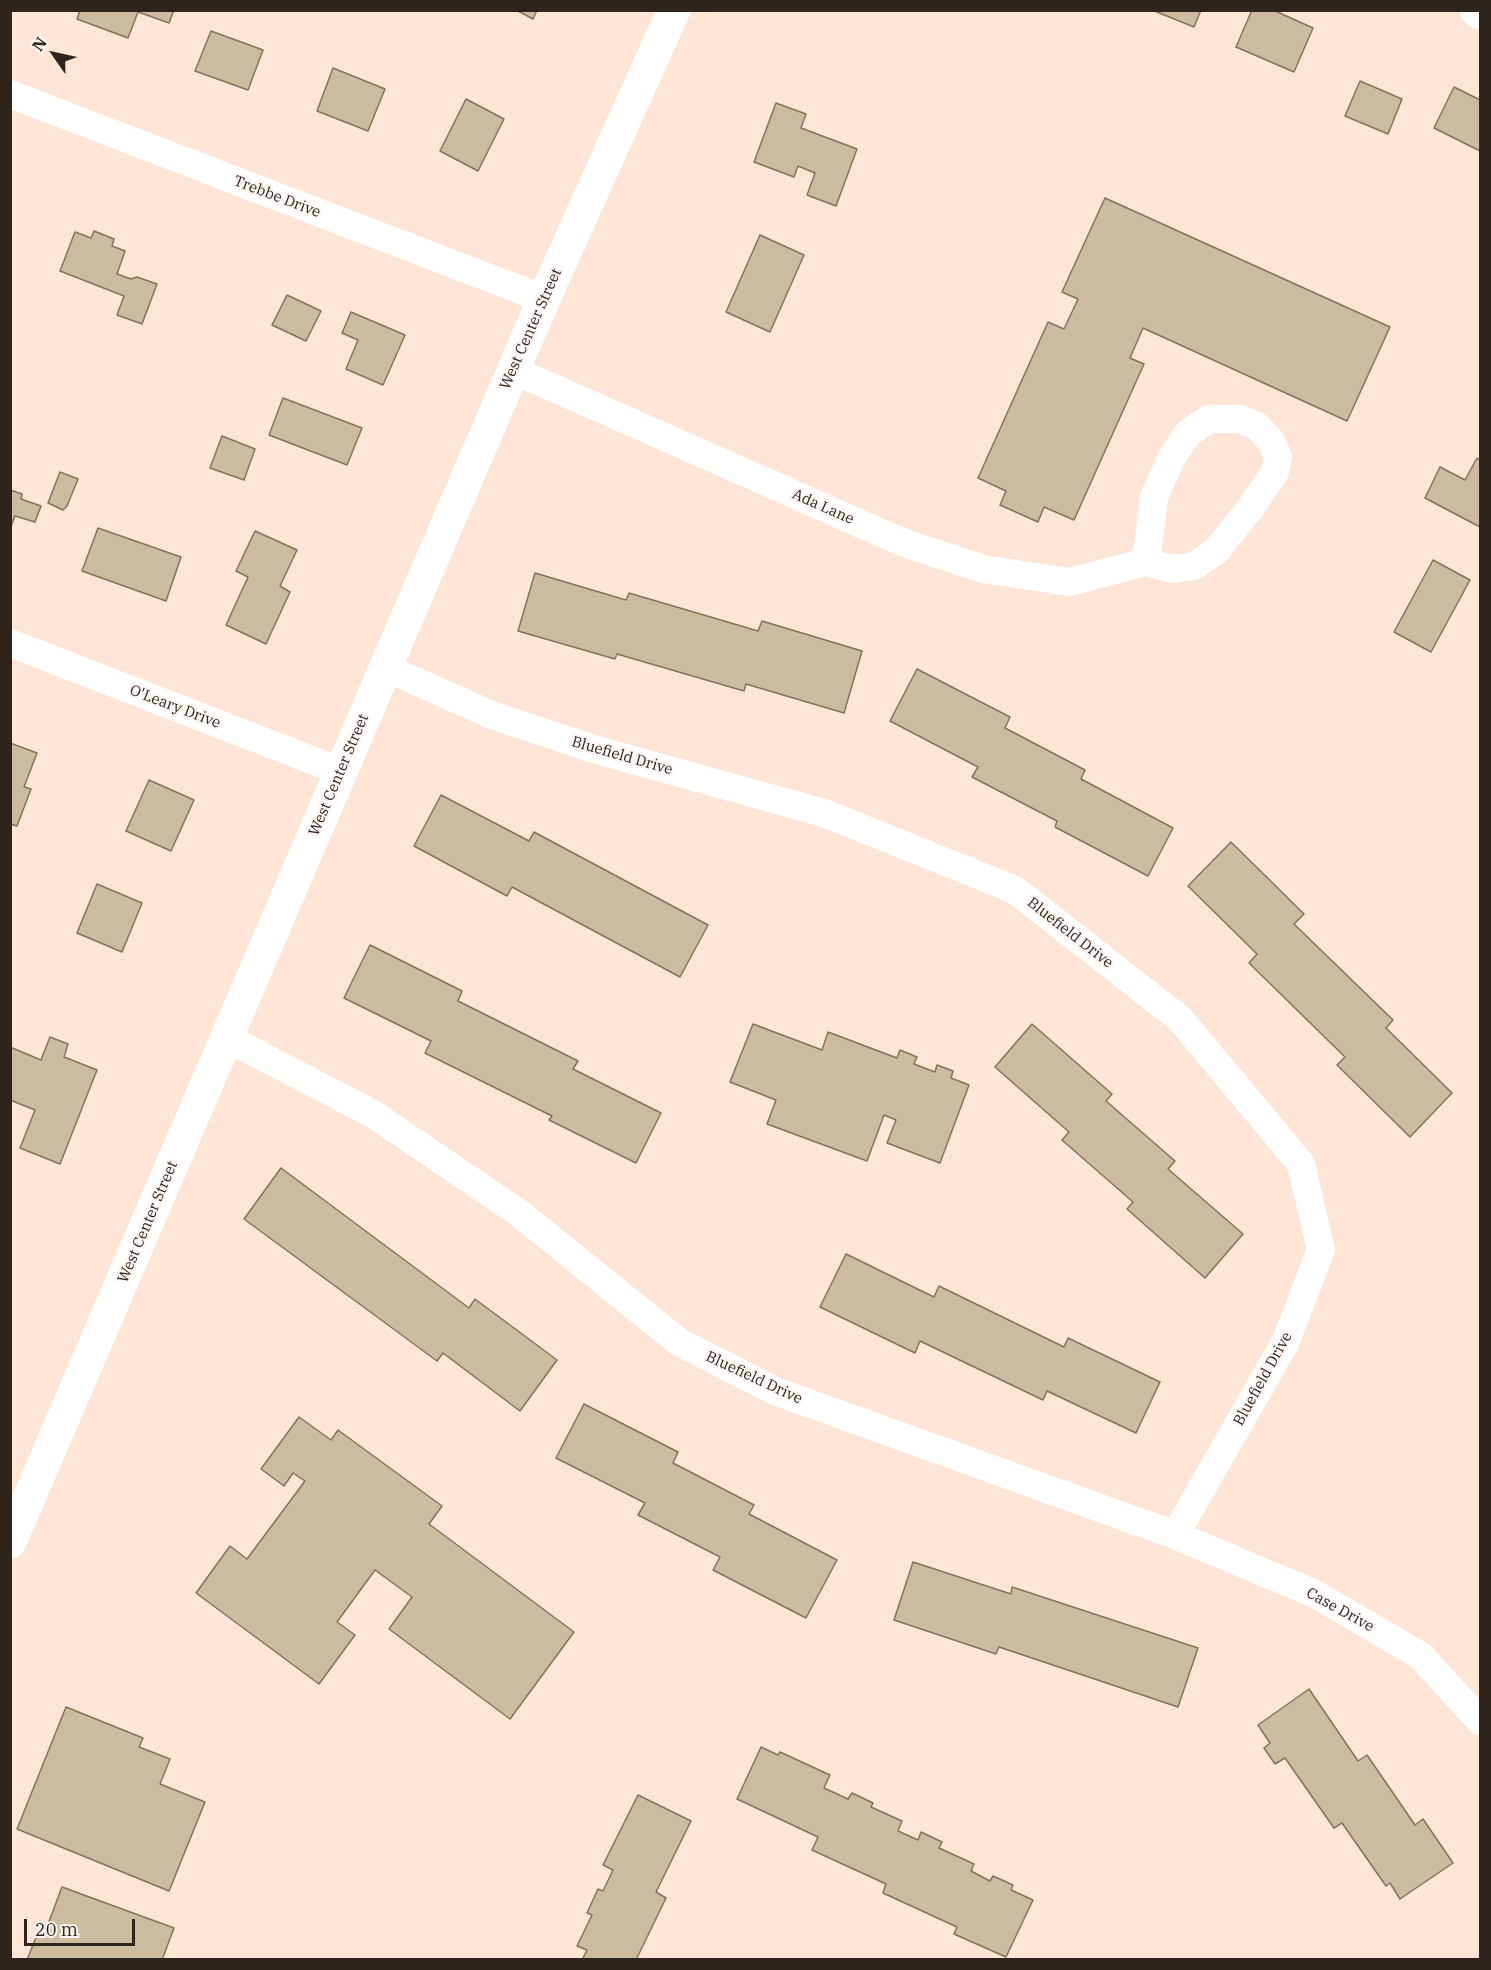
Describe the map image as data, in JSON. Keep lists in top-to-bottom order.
{
  "streets": {
    "main road": ["West Center Street"],
    "street": [
      "Trebbe Drive",
      "Ada Lane",
      "O'Leary Drive",
      "Bluefield Drive",
      "Case Drive"
    ]
  },
  "crossings": [
    ["Trebbe Drive", "West Center Street"],
    ["West Center Street", "Ada Lane"],
    ["West Center Street", "O'Leary Drive"],
    ["West Center Street", "Bluefield Drive"],
    ["Bluefield Drive", "Case Drive"]
  ],
  "scale_bar": "20 m",
  "north": "top left"
}
